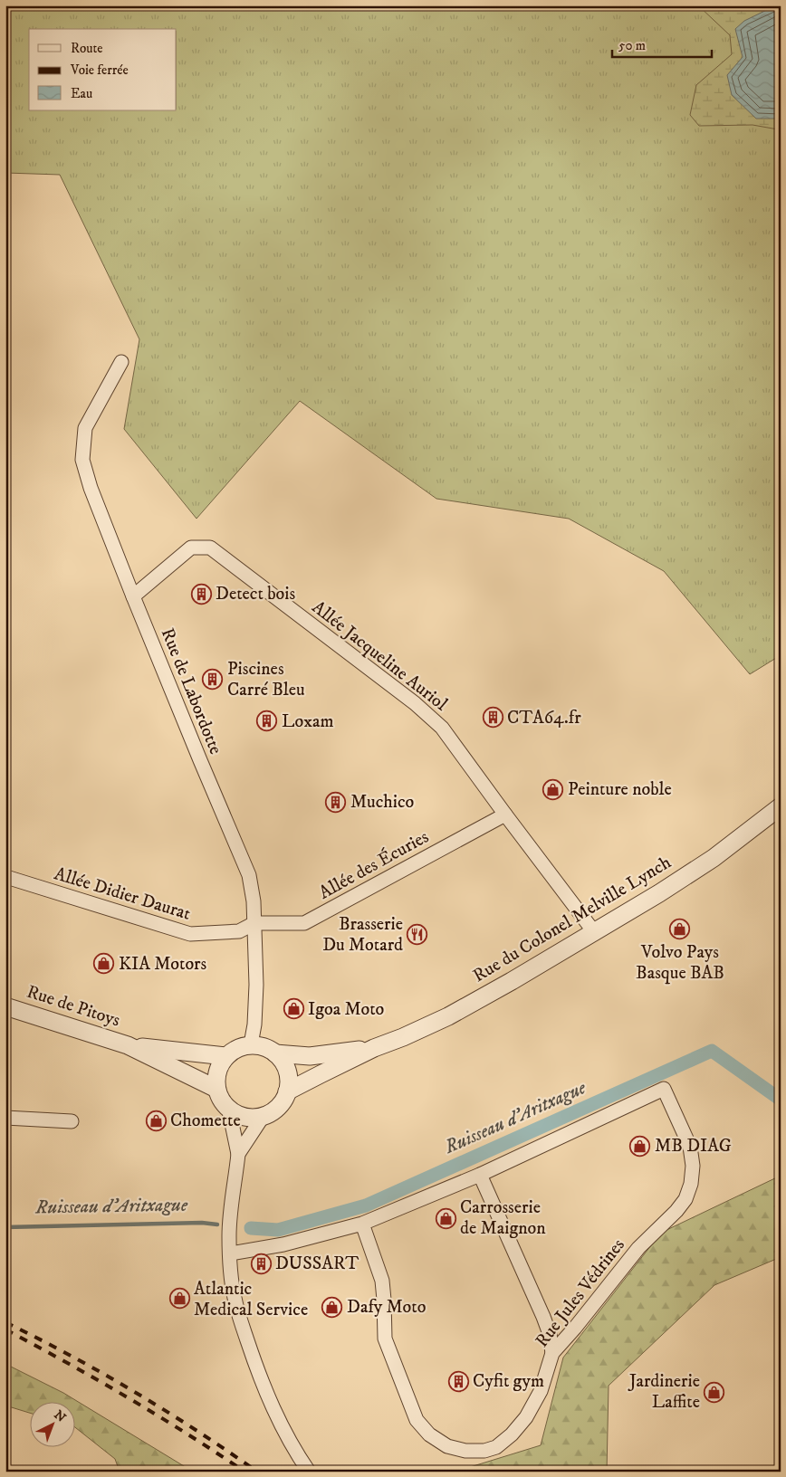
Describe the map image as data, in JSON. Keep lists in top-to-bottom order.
{
  "streets": {
    "street": [
      "Allée Jacqueline Auriol",
      "Rue de Labordotte",
      "Allée des Écuries",
      "Allée Didier Daurat",
      "Rue du Colonel Melville Lynch",
      "Rue de Pitoys",
      "Rue Jules Védrines"
    ]
  },
  "crossings": [
    ["Allée Jacqueline Auriol", "Rue de Labordotte"],
    ["Allée Jacqueline Auriol", "Allée des Écuries"],
    ["Allée Jacqueline Auriol", "Rue du Colonel Melville Lynch"],
    ["Rue de Labordotte", "Allée des Écuries"],
    ["Rue de Labordotte", "Allée Didier Daurat"],
    ["Rue de Labordotte", "Rue du Colonel Melville Lynch"],
    ["Allée des Écuries", "Allée Didier Daurat"]
  ],
  "water": ["Ruisseau d'Aritxague"],
  "places": {
    "building": [
      "Detect bois",
      "Piscines Carré Bleu",
      "CTA64.fr",
      "Loxam",
      "Muchico",
      "DUSSART",
      "Cyfit gym"
    ],
    "shop": [
      "Peinture noble",
      "Volvo Pays Basque BAB",
      "KIA Motors",
      "Igoa Moto",
      "Chomette",
      "MB DIAG",
      "Carrosserie de Maignon",
      "Atlantic Medical Service",
      "Dafy Moto",
      "Jardinerie Laffite"
    ],
    "restaurant": ["Brasserie Du Motard"]
  },
  "legend": ["Route", "Voie ferrée", "Eau"],
  "scale_bar": "50 m",
  "north": "top right"
}
